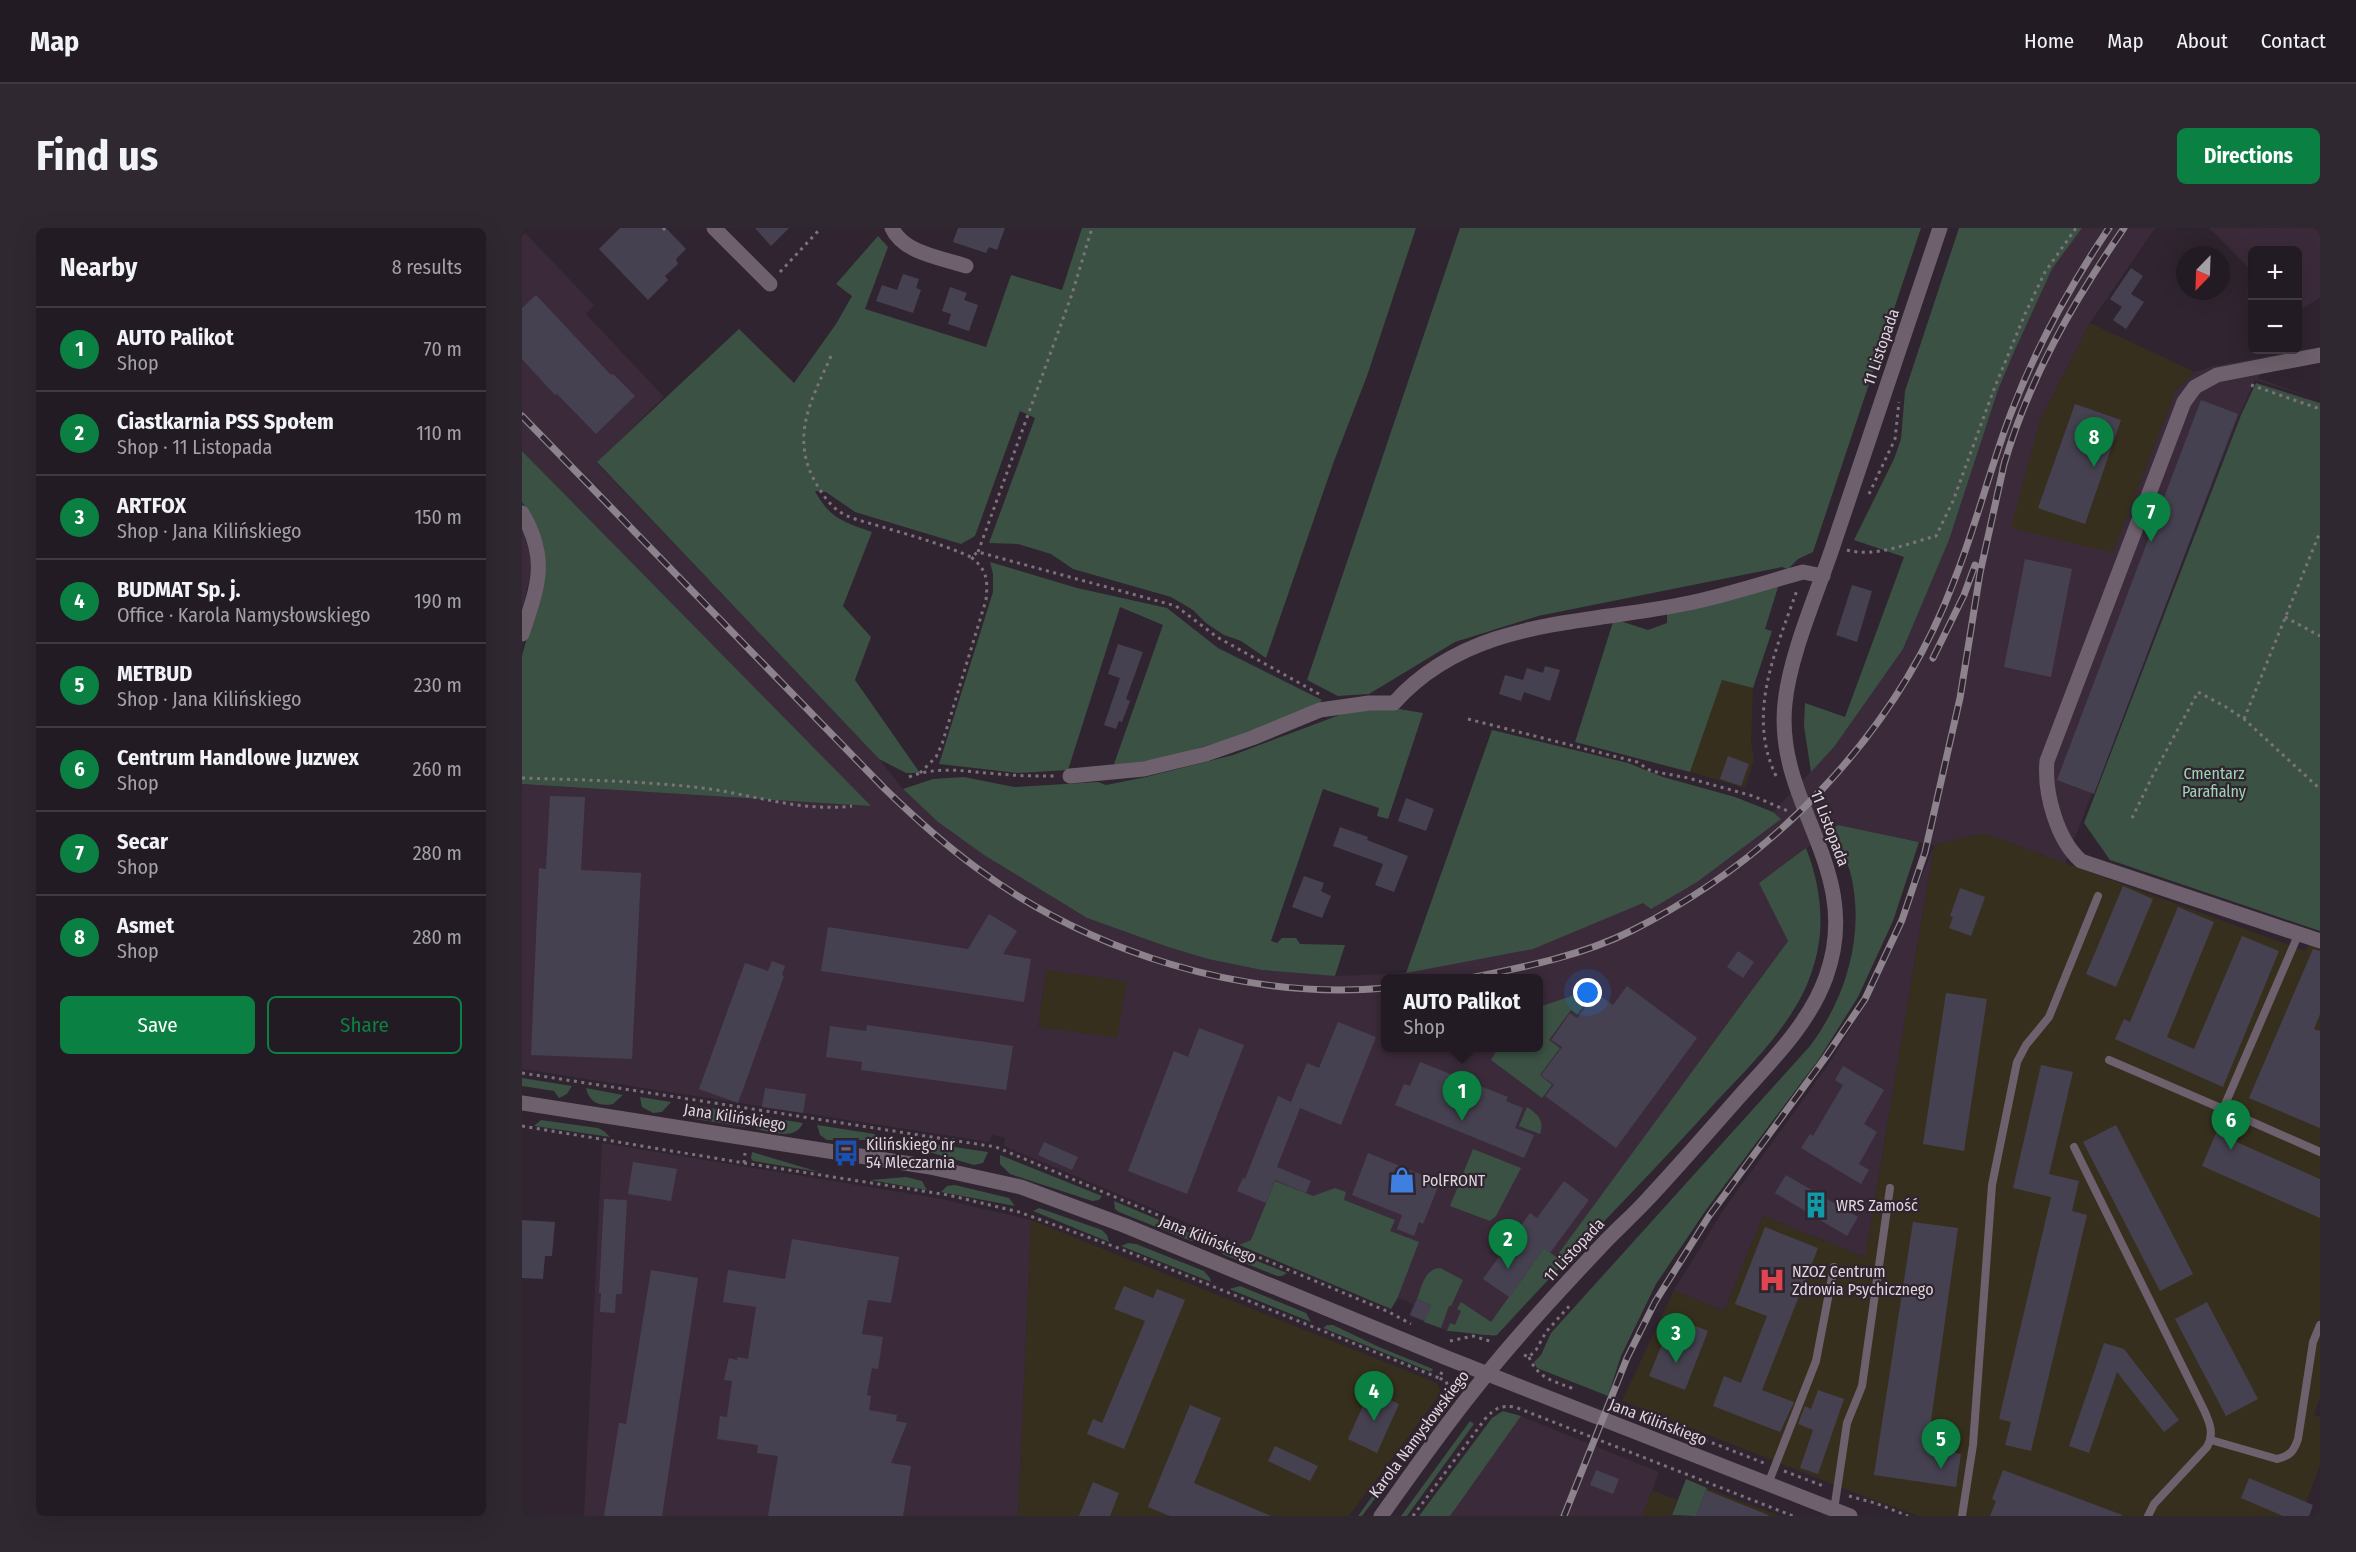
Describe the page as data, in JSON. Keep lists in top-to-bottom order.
{
  "streets": {
    "street": ["11 Listopada", "Jana Kilińskiego", "Karola Namysłowskiego"]
  },
  "crossings": [
    ["11 Listopada", "Jana Kilińskiego"],
    ["11 Listopada", "Karola Namysłowskiego"],
    ["Jana Kilińskiego", "Karola Namysłowskiego"]
  ],
  "parks": ["Cmentarz Parafialny"],
  "places": {
    "bus stop": ["Kilińskiego nr 54 Mleczarnia"],
    "shop": ["PolFRONT"],
    "building": ["WRS Zamość"],
    "hospital": ["NZOZ Centrum Zdrowia Psychicznego"]
  },
  "north": "bottom left",
  "page": {
    "header": "Map",
    "nav": [
      "Home",
      "Map",
      "About",
      "Contact"
    ],
    "buttons": [
      "Directions",
      ["Save", "Share"]
    ],
    "title": "Find us",
    "heading": ["Nearby", "8 results"],
    "map_buttons": ["+", "−"],
    "list": [
      {
        "mark": "1",
        "name": "AUTO Palikot",
        "note": "Shop",
        "value": "70 m"
      },
      {
        "mark": "2",
        "name": "Ciastkarnia PSS Społem",
        "note": "Shop · 11 Listopada",
        "value": "110 m"
      },
      {
        "mark": "3",
        "name": "ARTFOX",
        "note": "Shop · Jana Kilińskiego",
        "value": "150 m"
      },
      {
        "mark": "4",
        "name": "BUDMAT Sp. j.",
        "note": "Office · Karola Namysłowskiego",
        "value": "190 m"
      },
      {
        "mark": "5",
        "name": "METBUD",
        "note": "Shop · Jana Kilińskiego",
        "value": "230 m"
      },
      {
        "mark": "6",
        "name": "Centrum Handlowe Juzwex",
        "note": "Shop",
        "value": "260 m"
      },
      {
        "mark": "7",
        "name": "Secar",
        "note": "Shop",
        "value": "280 m"
      },
      {
        "mark": "8",
        "name": "Asmet",
        "note": "Shop",
        "value": "280 m"
      }
    ],
    "pins": [
      "8",
      "7",
      "1",
      "6",
      "2",
      "3",
      "4",
      "5"
    ],
    "popup": ["AUTO Palikot", "Shop"]
  }
}
